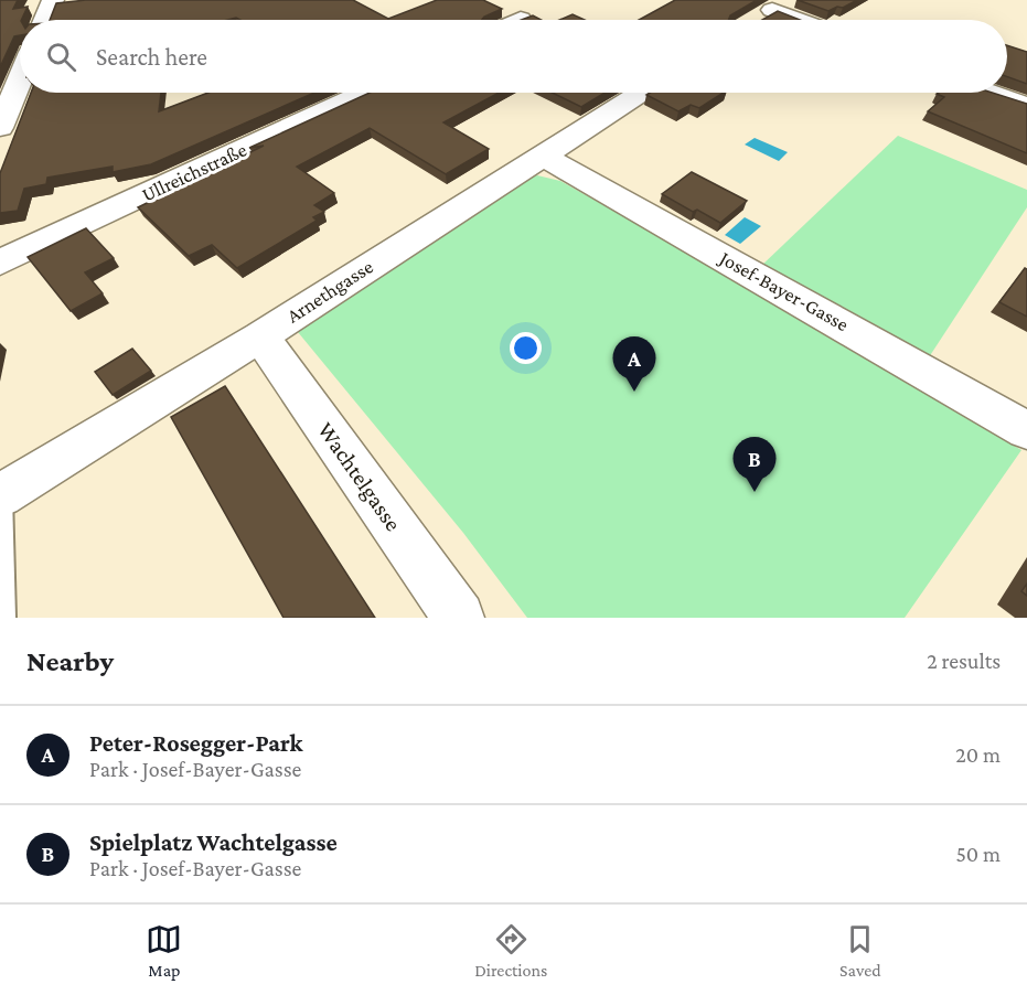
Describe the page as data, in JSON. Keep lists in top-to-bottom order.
{
  "streets": {
    "street": [
      "Ullreichstraße",
      "Arnethgasse",
      "Josef-Bayer-Gasse",
      "Wachtelgasse"
    ]
  },
  "crossings": [
    ["Arnethgasse", "Josef-Bayer-Gasse"],
    ["Arnethgasse", "Wachtelgasse"]
  ],
  "page": {
    "search": "Search here",
    "pins": ["A", "B"],
    "heading": ["Nearby", "2 results"],
    "list": [
      {
        "mark": "A",
        "name": "Peter-Rosegger-Park",
        "note": "Park · Josef-Bayer-Gasse",
        "value": "20 m"
      },
      {
        "mark": "B",
        "name": "Spielplatz Wachtelgasse",
        "note": "Park · Josef-Bayer-Gasse",
        "value": "50 m"
      }
    ],
    "nav": ["Map", "Directions", "Saved"]
  }
}
